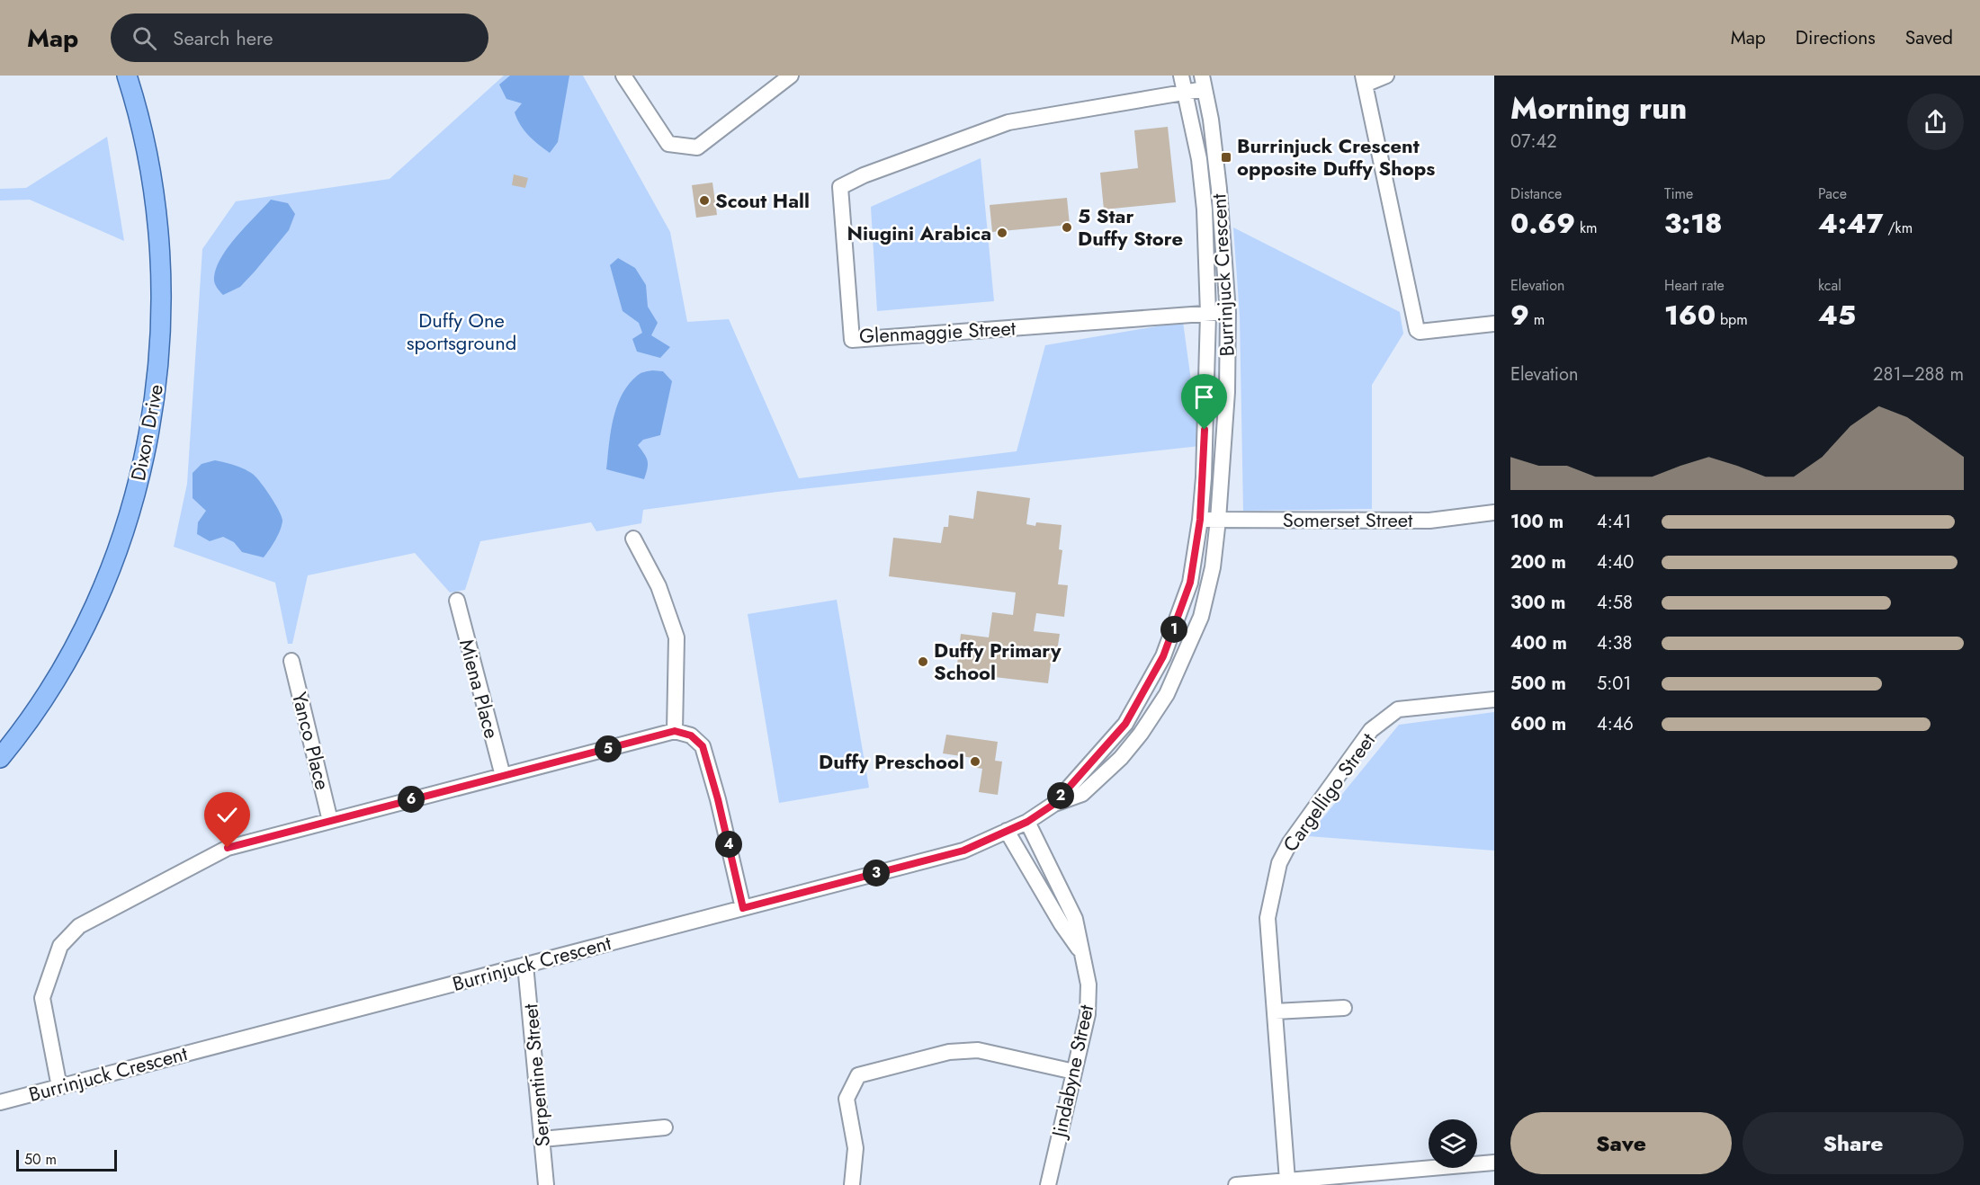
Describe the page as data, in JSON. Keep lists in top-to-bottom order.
{
  "streets": {
    "main road": ["Dixon Drive"],
    "street": [
      "Burrinjuck Crescent",
      "Glenmaggie Street",
      "Somerset Street",
      "Miena Place",
      "Yanco Place",
      "Cargelligo Street",
      "Jindabyne Street",
      "Serpentine Street"
    ]
  },
  "crossings": [
    ["Burrinjuck Crescent", "Glenmaggie Street"],
    ["Burrinjuck Crescent", "Somerset Street"],
    ["Burrinjuck Crescent", "Jindabyne Street"],
    ["Burrinjuck Crescent", "Serpentine Street"]
  ],
  "parks": ["Duffy One sportsground"],
  "places": {
    "transit": ["Burrinjuck Crescent opposite Duffy Shops"],
    "other": [
      "Scout Hall",
      "5 Star Duffy Store",
      "Niugini Arabica",
      "Duffy Primary School",
      "Duffy Preschool"
    ]
  },
  "scale_bar": "50 m",
  "page": {
    "header": "Map",
    "search": "Search here",
    "nav": ["Map", "Directions", "Saved"],
    "heading": ["Morning run", "07:42"],
    "stats": [
      ["Distance", "0.69 km"],
      ["Time", "3:18"],
      ["Pace", "4:47 /km"],
      ["Elevation", "9 m"],
      ["Heart rate", "160 bpm"],
      ["kcal", "45"]
    ],
    "chart": ["Elevation", "281–288 m"],
    "list": [
      {
        "name": "100 m",
        "note": "4:41"
      },
      {
        "name": "200 m",
        "note": "4:40"
      },
      {
        "name": "300 m",
        "note": "4:58"
      },
      {
        "name": "400 m",
        "note": "4:38"
      },
      {
        "name": "500 m",
        "note": "5:01"
      },
      {
        "name": "600 m",
        "note": "4:46"
      }
    ],
    "pins": [
      "1",
      "5",
      "2",
      "6",
      "4",
      "3"
    ],
    "buttons": ["Save", "Share"],
    "scale": "50 m"
  }
}
